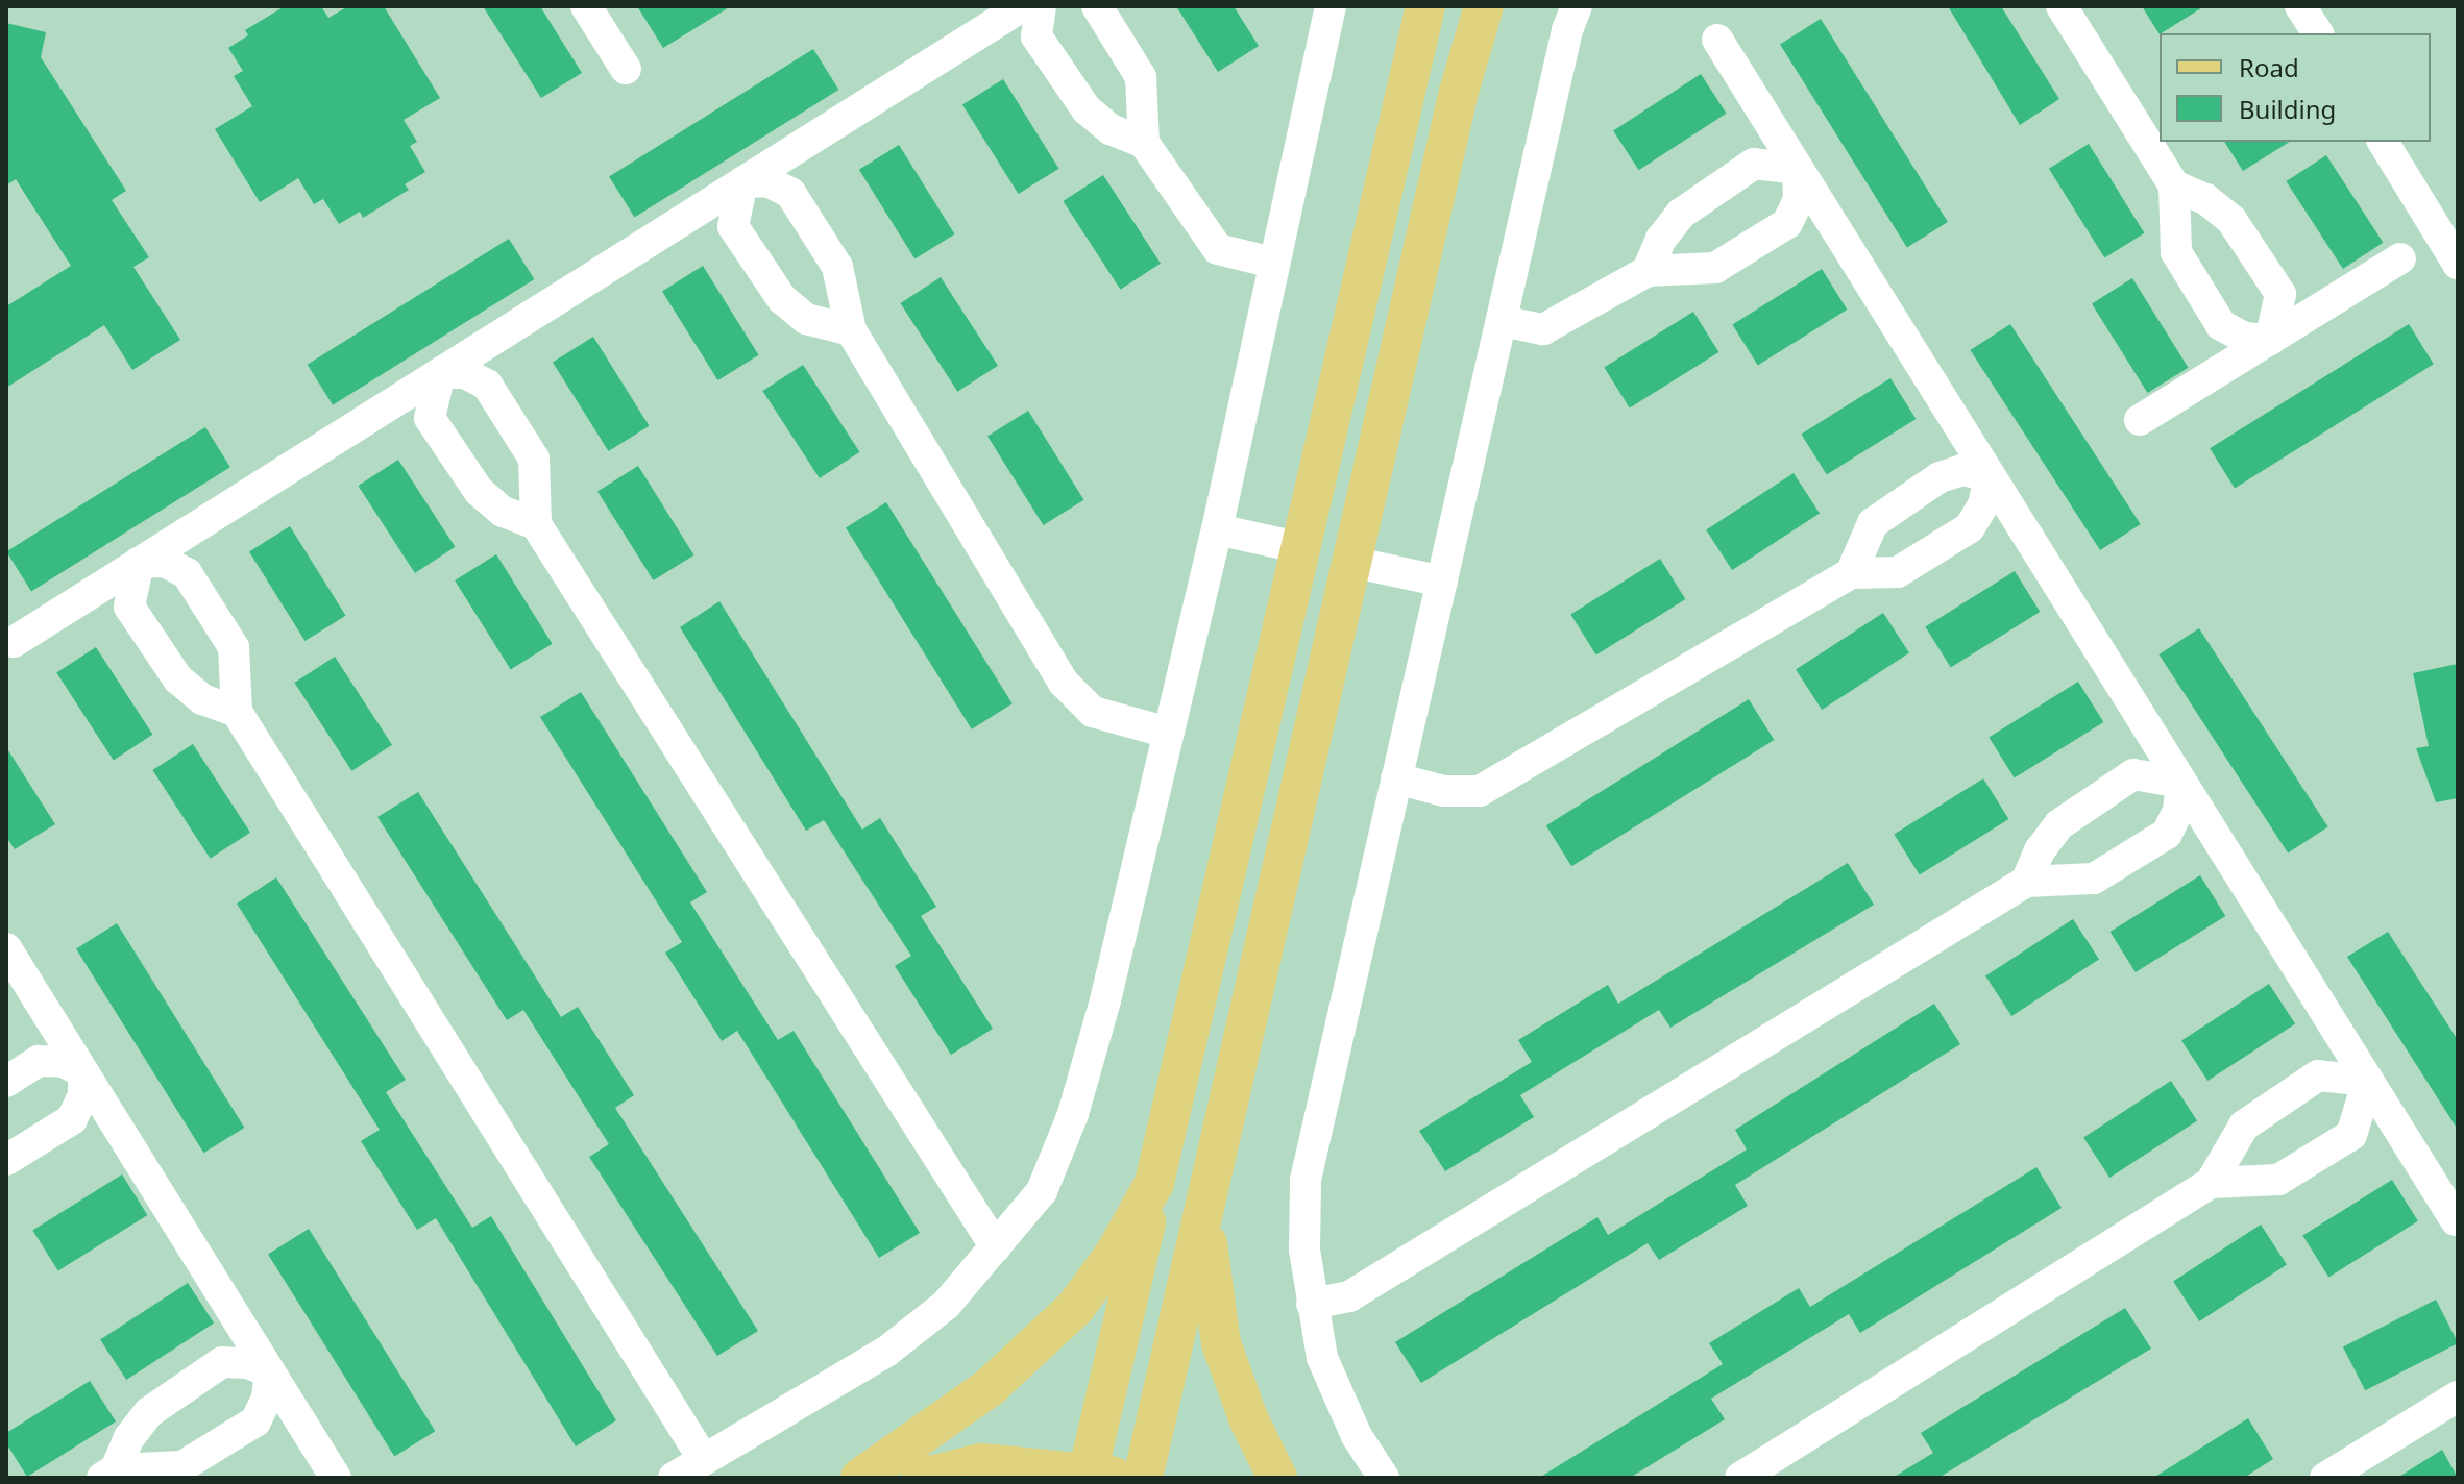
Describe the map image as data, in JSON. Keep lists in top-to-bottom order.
{
  "legend": ["Road", "Building"]
}
